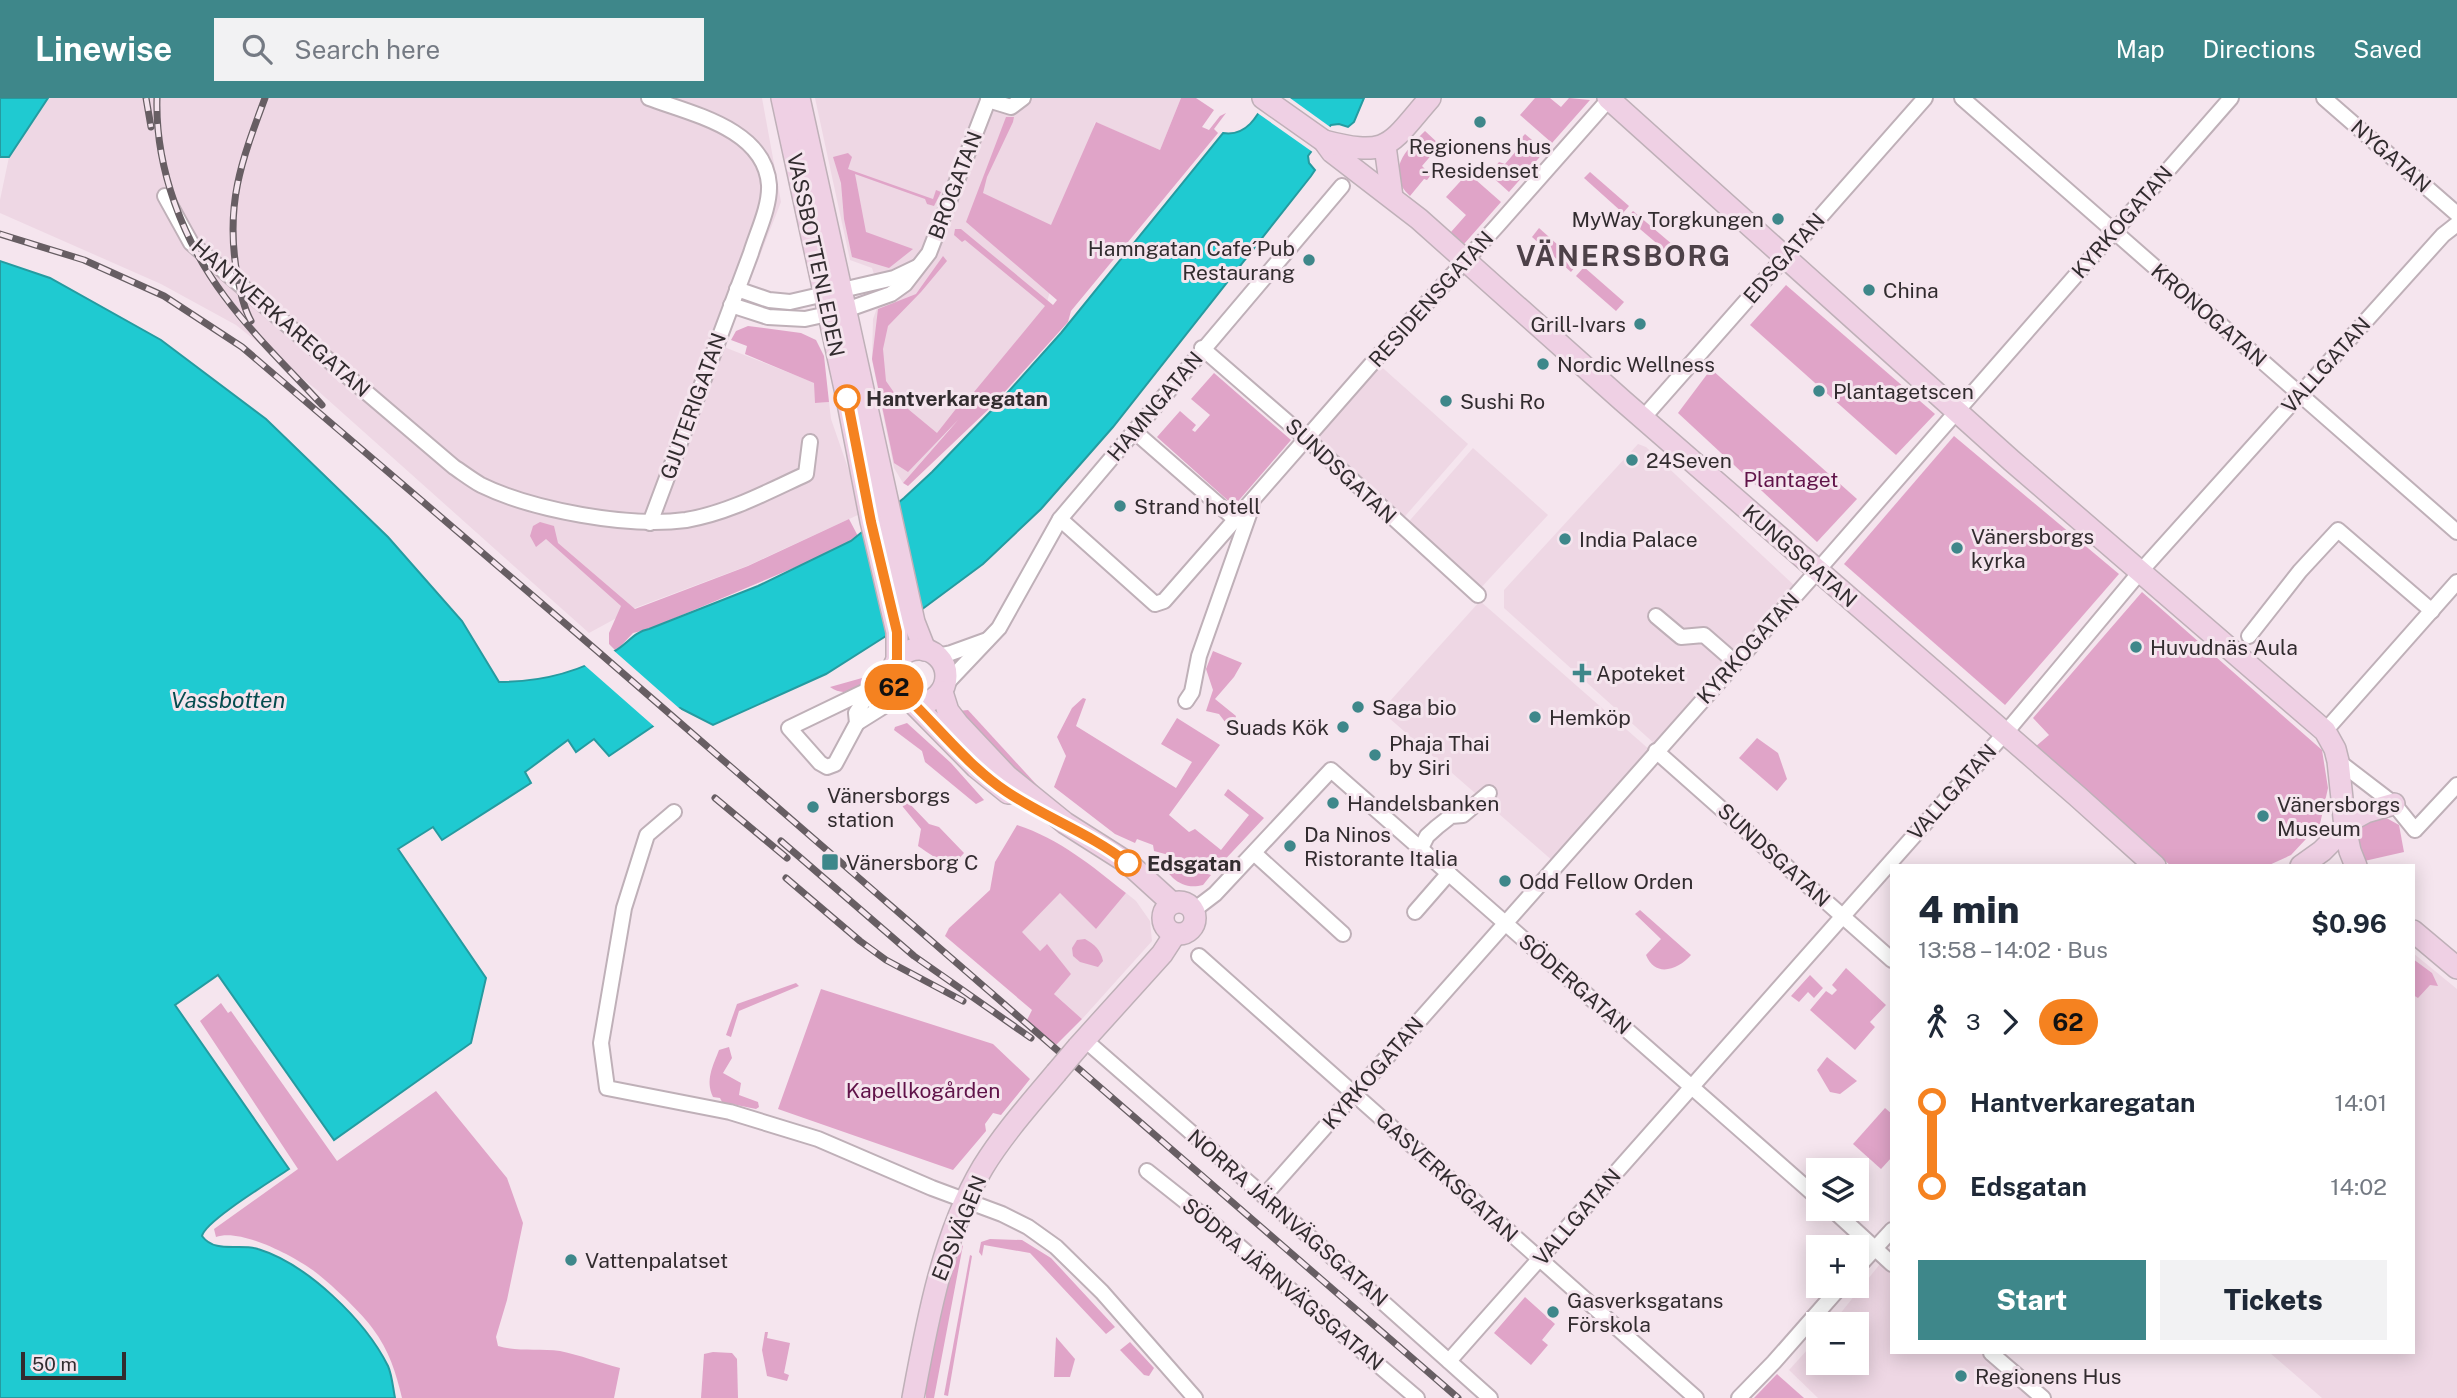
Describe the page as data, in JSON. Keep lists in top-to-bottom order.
{
  "streets": {
    "street": [
      "NYGATAN",
      "BROGATAN",
      "KYRKOGATAN",
      "VASSBOTTENLEDEN",
      "EDSGATAN",
      "RESIDENSGATAN",
      "KRONOGATAN",
      "HANTVERKAREGATAN",
      "VALLGATAN",
      "GJUTERIGATAN",
      "HAMNGATAN",
      "SUNDSGATAN",
      "KUNGSGATAN",
      "SÖDERGATAN",
      "GASVERKSGATAN",
      "NORRA JÄRNVÄGSGATAN",
      "EDSVÄGEN",
      "SÖDRA JÄRNVÄGSGATAN"
    ]
  },
  "crossings": [
    ["BROGATAN", "VASSBOTTENLEDEN"],
    ["BROGATAN", "GJUTERIGATAN"],
    ["KYRKOGATAN", "KRONOGATAN"],
    ["KYRKOGATAN", "SUNDSGATAN"],
    ["KYRKOGATAN", "KUNGSGATAN"],
    ["KYRKOGATAN", "SÖDERGATAN"],
    ["KYRKOGATAN", "GASVERKSGATAN"],
    ["KYRKOGATAN", "NORRA JÄRNVÄGSGATAN"],
    ["VASSBOTTENLEDEN", "HAMNGATAN"],
    ["EDSGATAN", "KUNGSGATAN"],
    ["RESIDENSGATAN", "HAMNGATAN"],
    ["RESIDENSGATAN", "SUNDSGATAN"],
    ["RESIDENSGATAN", "KUNGSGATAN"],
    ["KRONOGATAN", "VALLGATAN"],
    ["HANTVERKAREGATAN", "GJUTERIGATAN"],
    ["VALLGATAN", "SUNDSGATAN"],
    ["VALLGATAN", "KUNGSGATAN"],
    ["VALLGATAN", "SÖDERGATAN"],
    ["VALLGATAN", "GASVERKSGATAN"],
    ["VALLGATAN", "NORRA JÄRNVÄGSGATAN"],
    ["HAMNGATAN", "SUNDSGATAN"],
    ["NORRA JÄRNVÄGSGATAN", "EDSVÄGEN"]
  ],
  "districts": ["VÄNERSBORG"],
  "water": ["Vassbotten"],
  "parks": ["Plantaget", "Kapellkogården"],
  "places": {
    "other": [
      "Regionens hus - Residenset",
      "MyWay Torgkungen",
      "Hamngatan Cafe´Pub Restaurang",
      "China",
      "Grill-Ivars",
      "Nordic Wellness",
      "Plantagetscen",
      "Hantverkaregatan",
      "Sushi Ro",
      "24Seven",
      "Strand hotell",
      "India Palace",
      "Vänersborgs kyrka",
      "Huvudnäs Aula",
      "Saga bio",
      "Hemköp",
      "Suads Kök",
      "Phaja Thai by Siri",
      "Handelsbanken",
      "Vänersborgs station",
      "Vänersborgs Museum",
      "Da Ninos Ristorante Italia",
      "Edsgatan",
      "Odd Fellow Orden",
      "Vattenpalatset",
      "Gasverksgatans Förskola",
      "Regionens Hus"
    ],
    "health": ["Apoteket"],
    "transit": ["Vänersborg C"]
  },
  "lines": ["bus line 62"],
  "scale_bar": "50 m",
  "page": {
    "header": "Linewise",
    "search": "Search here",
    "nav": ["Map", "Directions", "Saved"],
    "on_map": "62",
    "heading": ["4 min", "13:58 – 14:02 · Bus", "$0.96"],
    "legs": ["3", "62"],
    "list": [
      {
        "name": "Hantverkaregatan",
        "value": "14:01"
      },
      {
        "name": "Edsgatan",
        "value": "14:02"
      }
    ],
    "map_buttons": ["+", "−"],
    "buttons": ["Start", "Tickets"],
    "scale": "50 m"
  }
}
